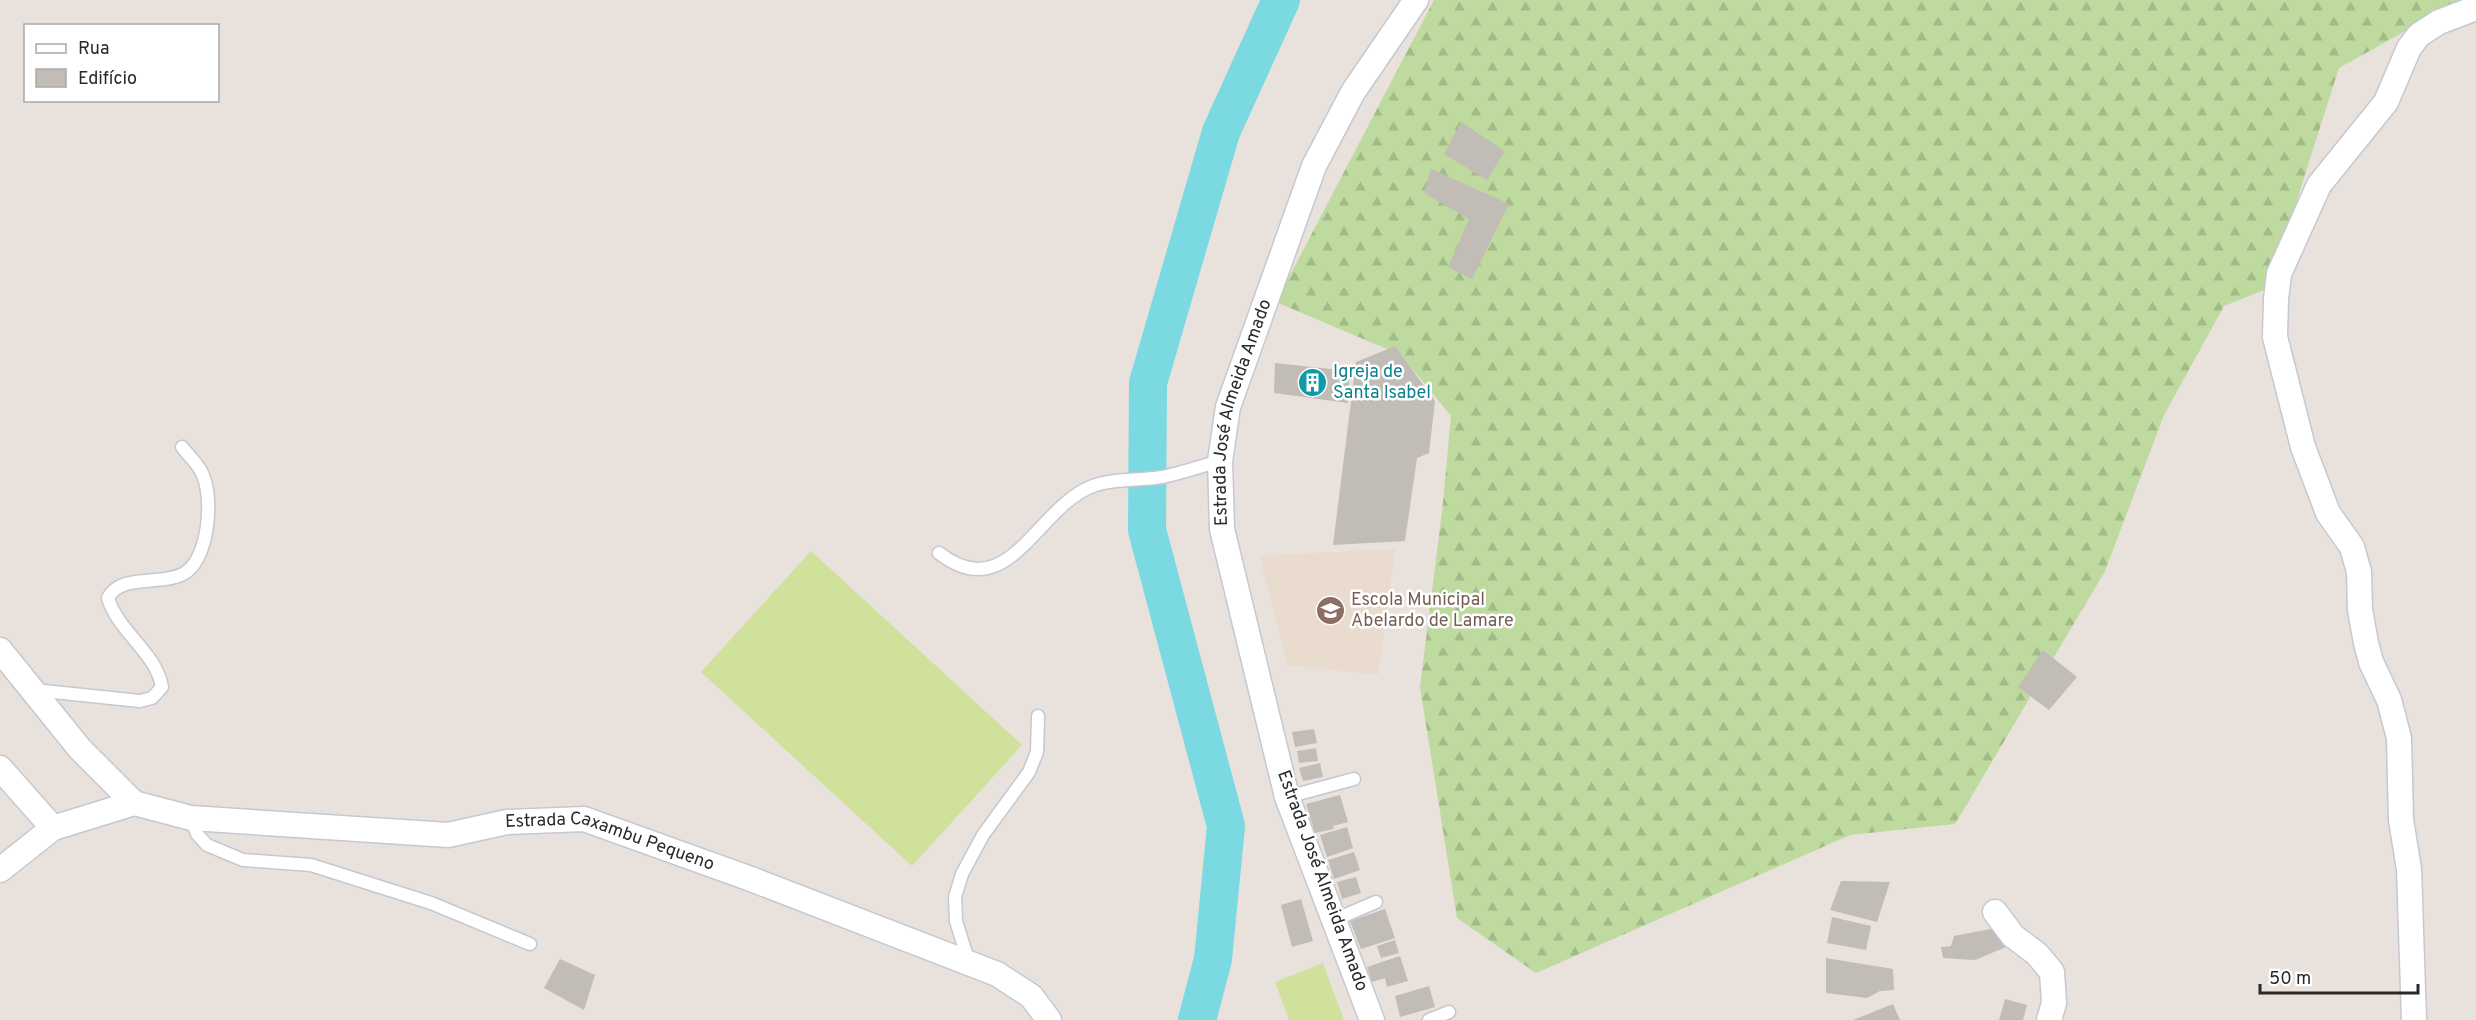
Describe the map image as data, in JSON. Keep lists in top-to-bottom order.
{
  "streets": {
    "street": ["Estrada José Almeida Amado", "Estrada Caxambu Pequeno"]
  },
  "places": {
    "building": ["Igreja de Santa Isabel"],
    "school or university": ["Escola Municipal Abelardo de Lamare"]
  },
  "legend": ["Rua", "Edifício"],
  "scale_bar": "50 m"
}
